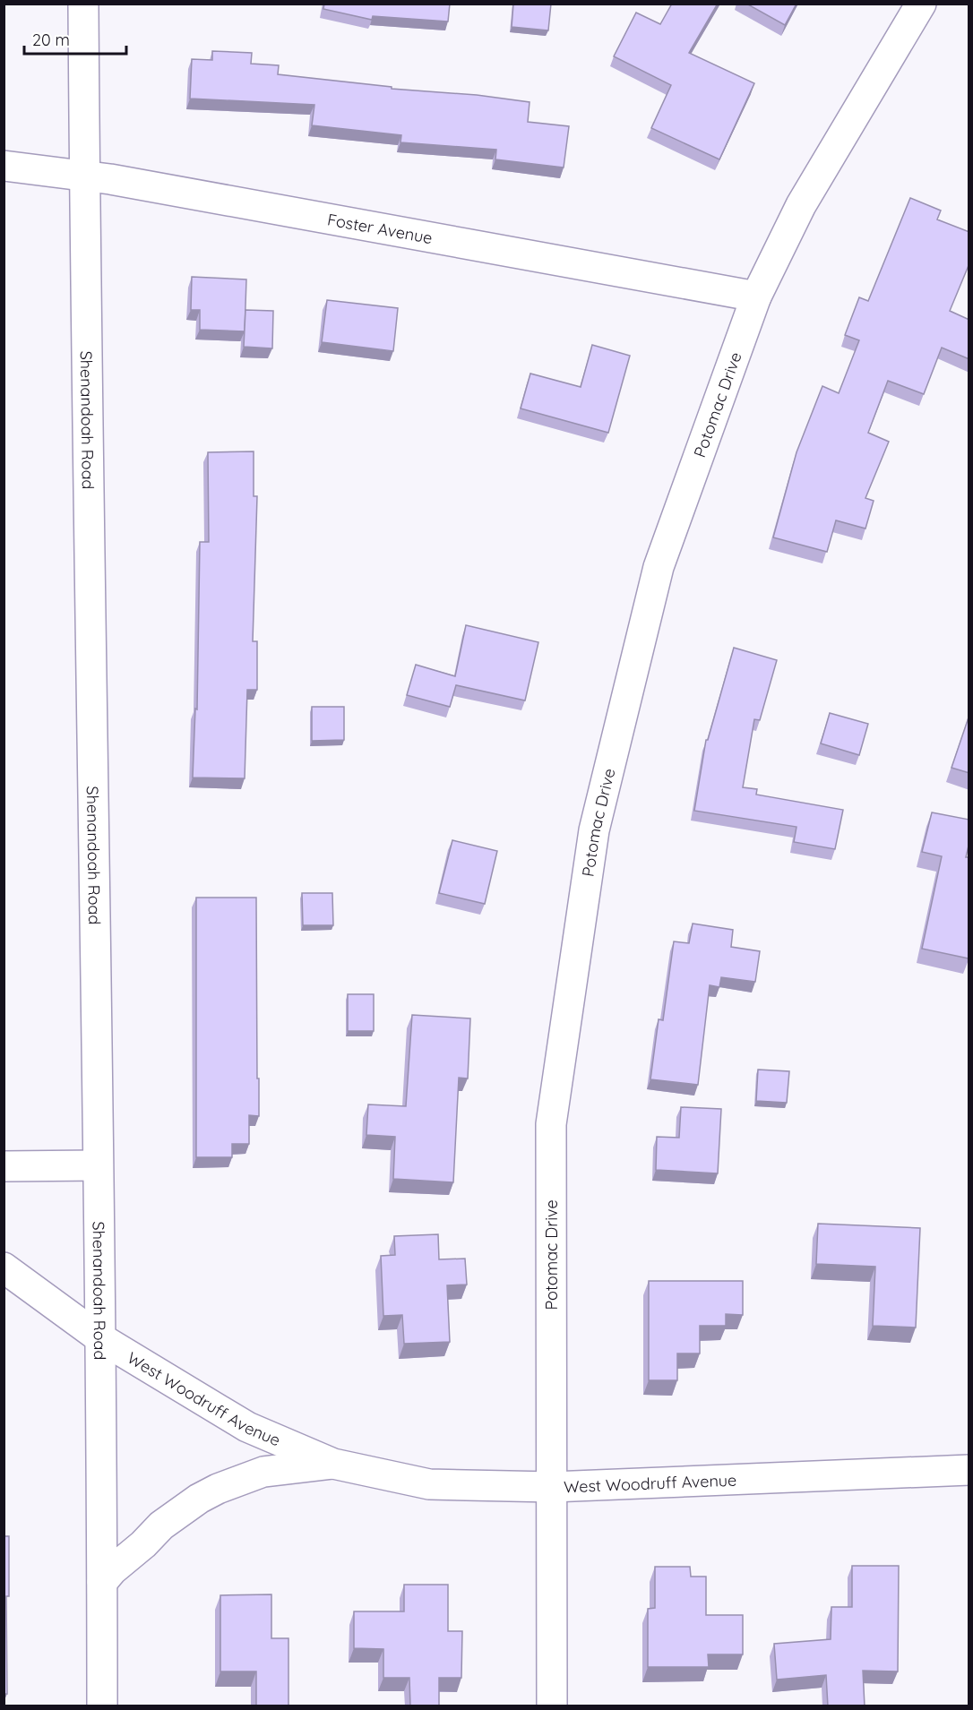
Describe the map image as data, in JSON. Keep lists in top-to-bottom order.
{
  "streets": {
    "street": [
      "Foster Avenue",
      "Potomac Drive",
      "Shenandoah Road",
      "West Woodruff Avenue"
    ]
  },
  "crossings": [
    ["Foster Avenue", "Potomac Drive"],
    ["Foster Avenue", "Shenandoah Road"],
    ["Potomac Drive", "West Woodruff Avenue"],
    ["Shenandoah Road", "West Woodruff Avenue"]
  ],
  "scale_bar": "20 m"
}
